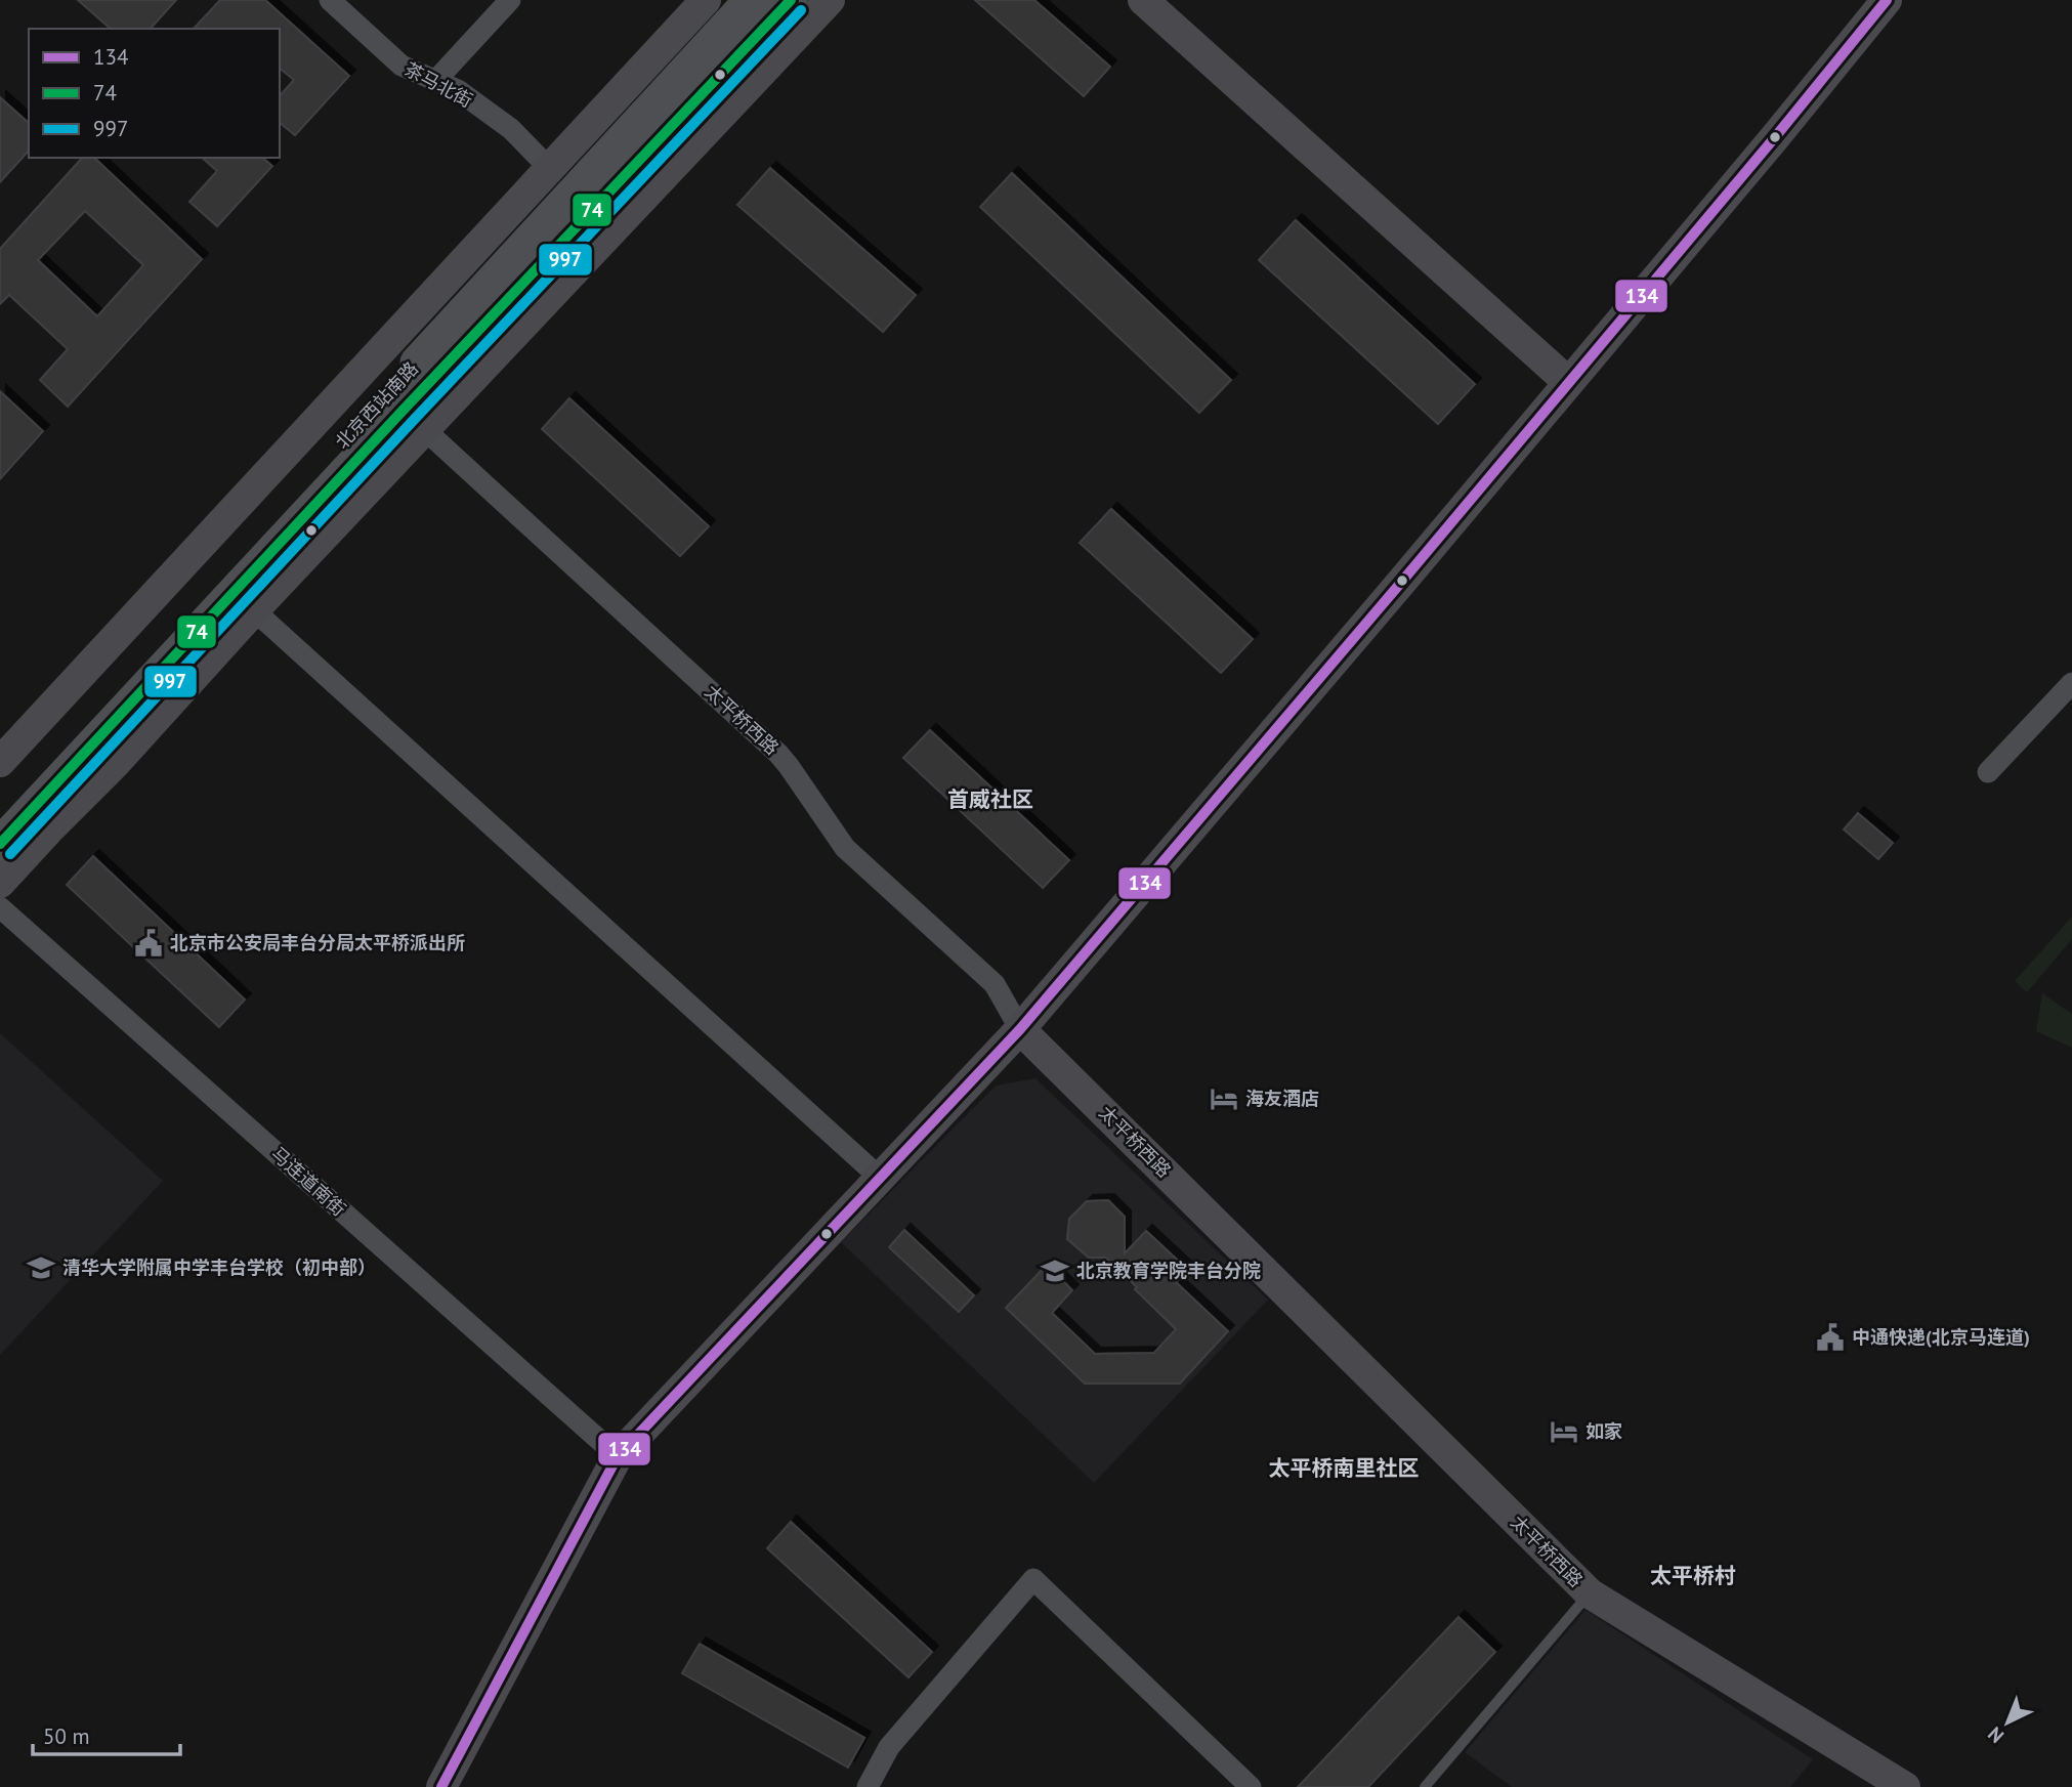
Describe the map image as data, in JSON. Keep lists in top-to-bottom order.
{
  "streets": {
    "main road": ["北京西站南路"],
    "street": ["茶马北街", "太平桥西路", "马连道南街"]
  },
  "crossings": [
    ["茶马北街", "北京西站南路"]
  ],
  "districts": ["首威社区", "太平桥南里社区", "太平桥村"],
  "places": {
    "public building": ["北京市公安局丰台分局太平桥派出所", "中通快递(北京马连道)"],
    "hotel": ["海友酒店", "如家"],
    "school or university": ["清华大学附属中学丰台学校（初中部）", "北京教育学院丰台分院"]
  },
  "lines": ["transit line 134", "transit line 74", "transit line 997"],
  "legend": ["134", "74", "997"],
  "scale_bar": "50 m",
  "north": "bottom left"
}
